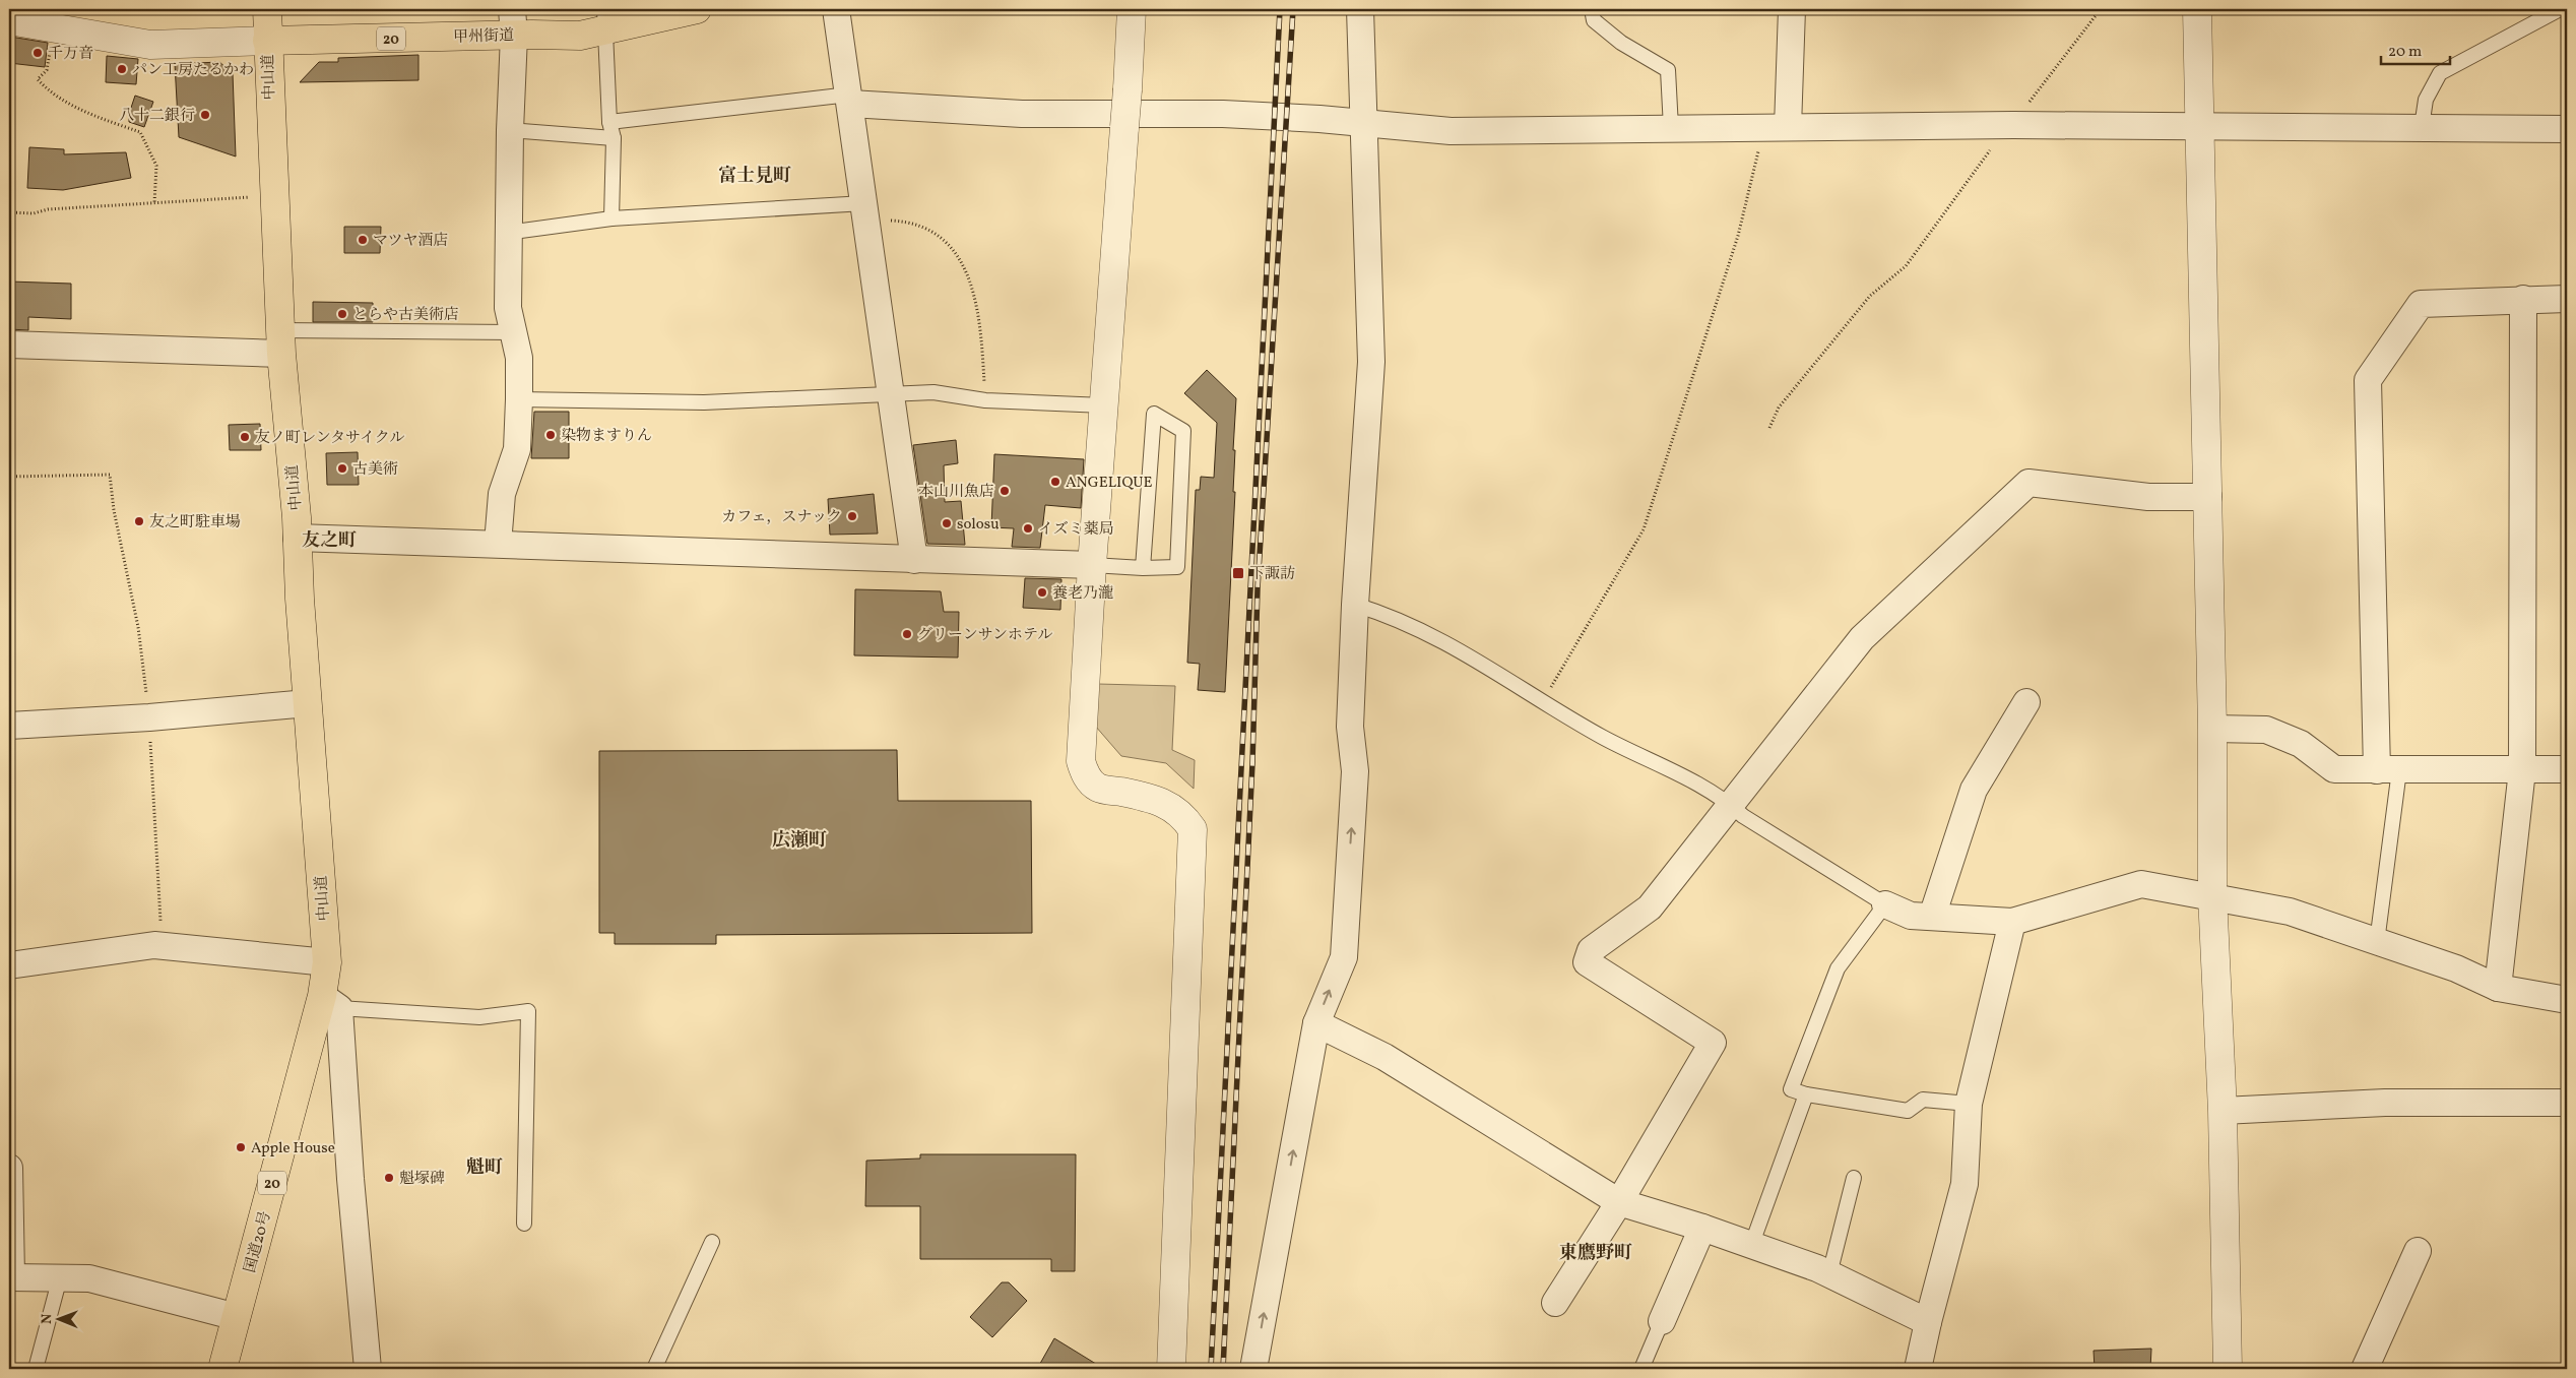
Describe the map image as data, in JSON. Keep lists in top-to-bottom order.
{
  "streets": {
    "highway": [
      "甲州街道",
      "20",
      "中山道",
      "国道20号"
    ]
  },
  "crossings": [
    ["甲州街道", "中山道"],
    ["中山道", "国道20号"]
  ],
  "districts": [
    "富士見町",
    "友之町",
    "広瀬町",
    "魁町",
    "東鷹野町"
  ],
  "places": {
    "other": [
      "千万音",
      "パン工房たるかわ",
      "八十二銀行",
      "マツヤ酒店",
      "とらや古美術店",
      "染物ますりん",
      "友ノ町レンタサイクル",
      "古美術",
      "ANGELIQUE",
      "本山川魚店",
      "カフェ，スナック",
      "友之町駐車場",
      "solosu",
      "イズミ薬局",
      "養老乃瀧",
      "グリーンサンホテル",
      "Apple House",
      "魁塚碑"
    ],
    "transit": ["下諏訪"]
  },
  "scale_bar": "20 m",
  "north": "left"
}
